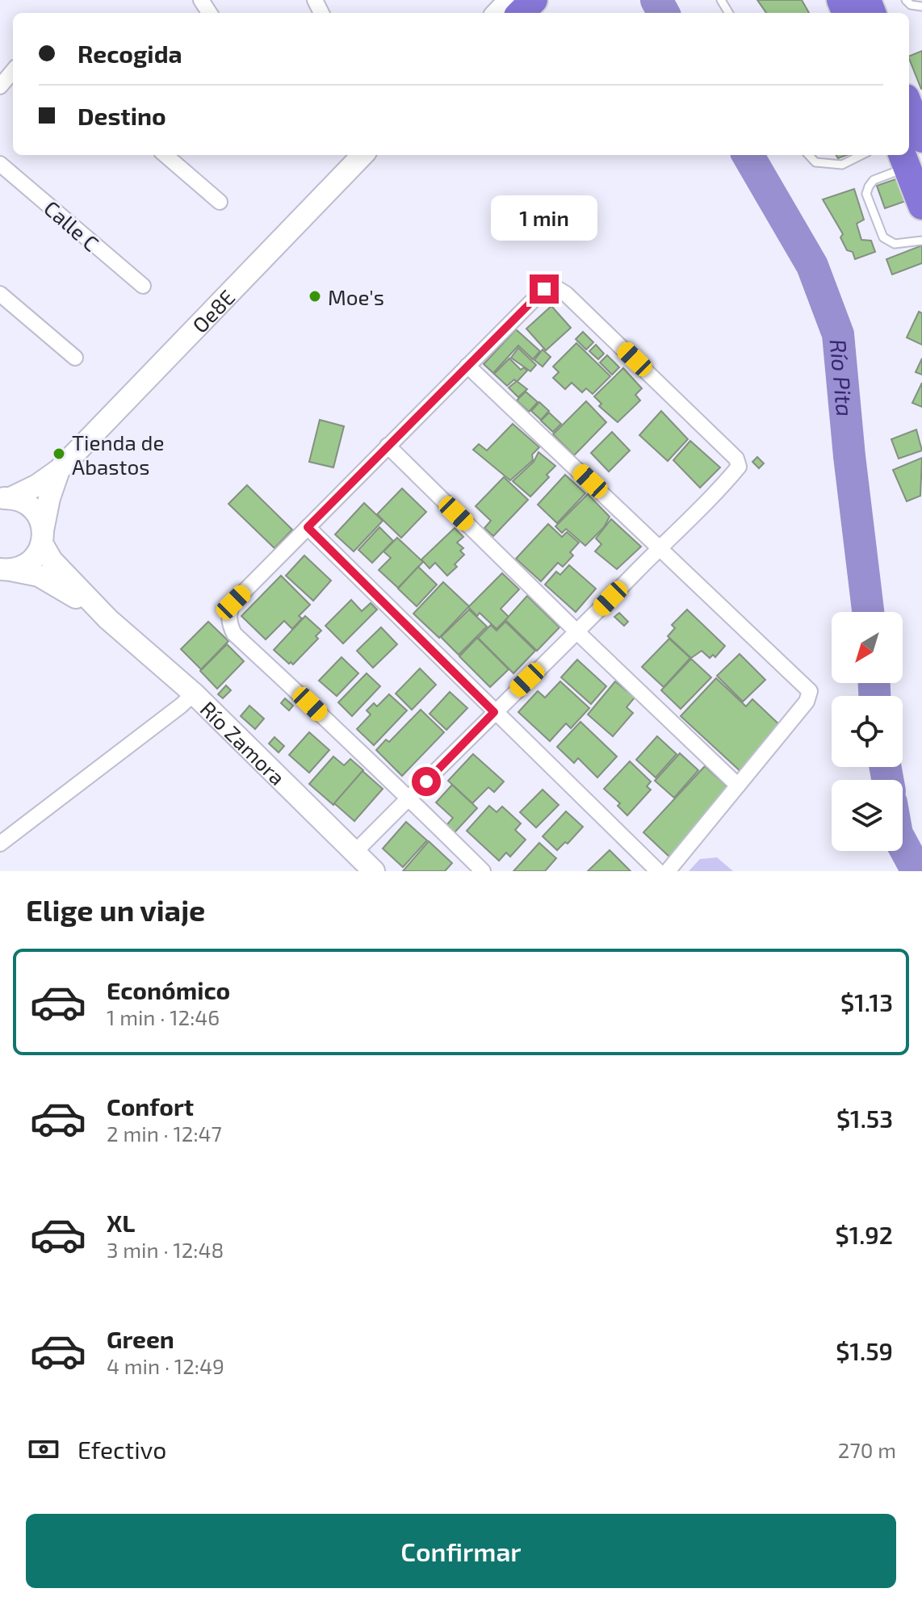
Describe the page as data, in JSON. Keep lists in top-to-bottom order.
{
  "streets": {
    "street": ["Calle C", "Oe8E", "Río Zamora"]
  },
  "crossings": [
    ["Oe8E", "Río Zamora"]
  ],
  "water": ["Río Pita"],
  "places": ["Moe's", "Tienda de Abastos"],
  "north": "bottom left",
  "page": {
    "banner": ["Recogida", "Destino"],
    "bubble": "1 min",
    "heading": "Elige un viaje",
    "list": [
      {
        "name": "Económico",
        "note": "1 min · 12:46",
        "value": "$1.13"
      },
      {
        "name": "Confort",
        "note": "2 min · 12:47",
        "value": "$1.53"
      },
      {
        "name": "XL",
        "note": "3 min · 12:48",
        "value": "$1.92"
      },
      {
        "name": "Green",
        "note": "4 min · 12:49",
        "value": "$1.59"
      }
    ],
    "pay": ["Efectivo", "270 m"],
    "buttons": "Confirmar"
  }
}
